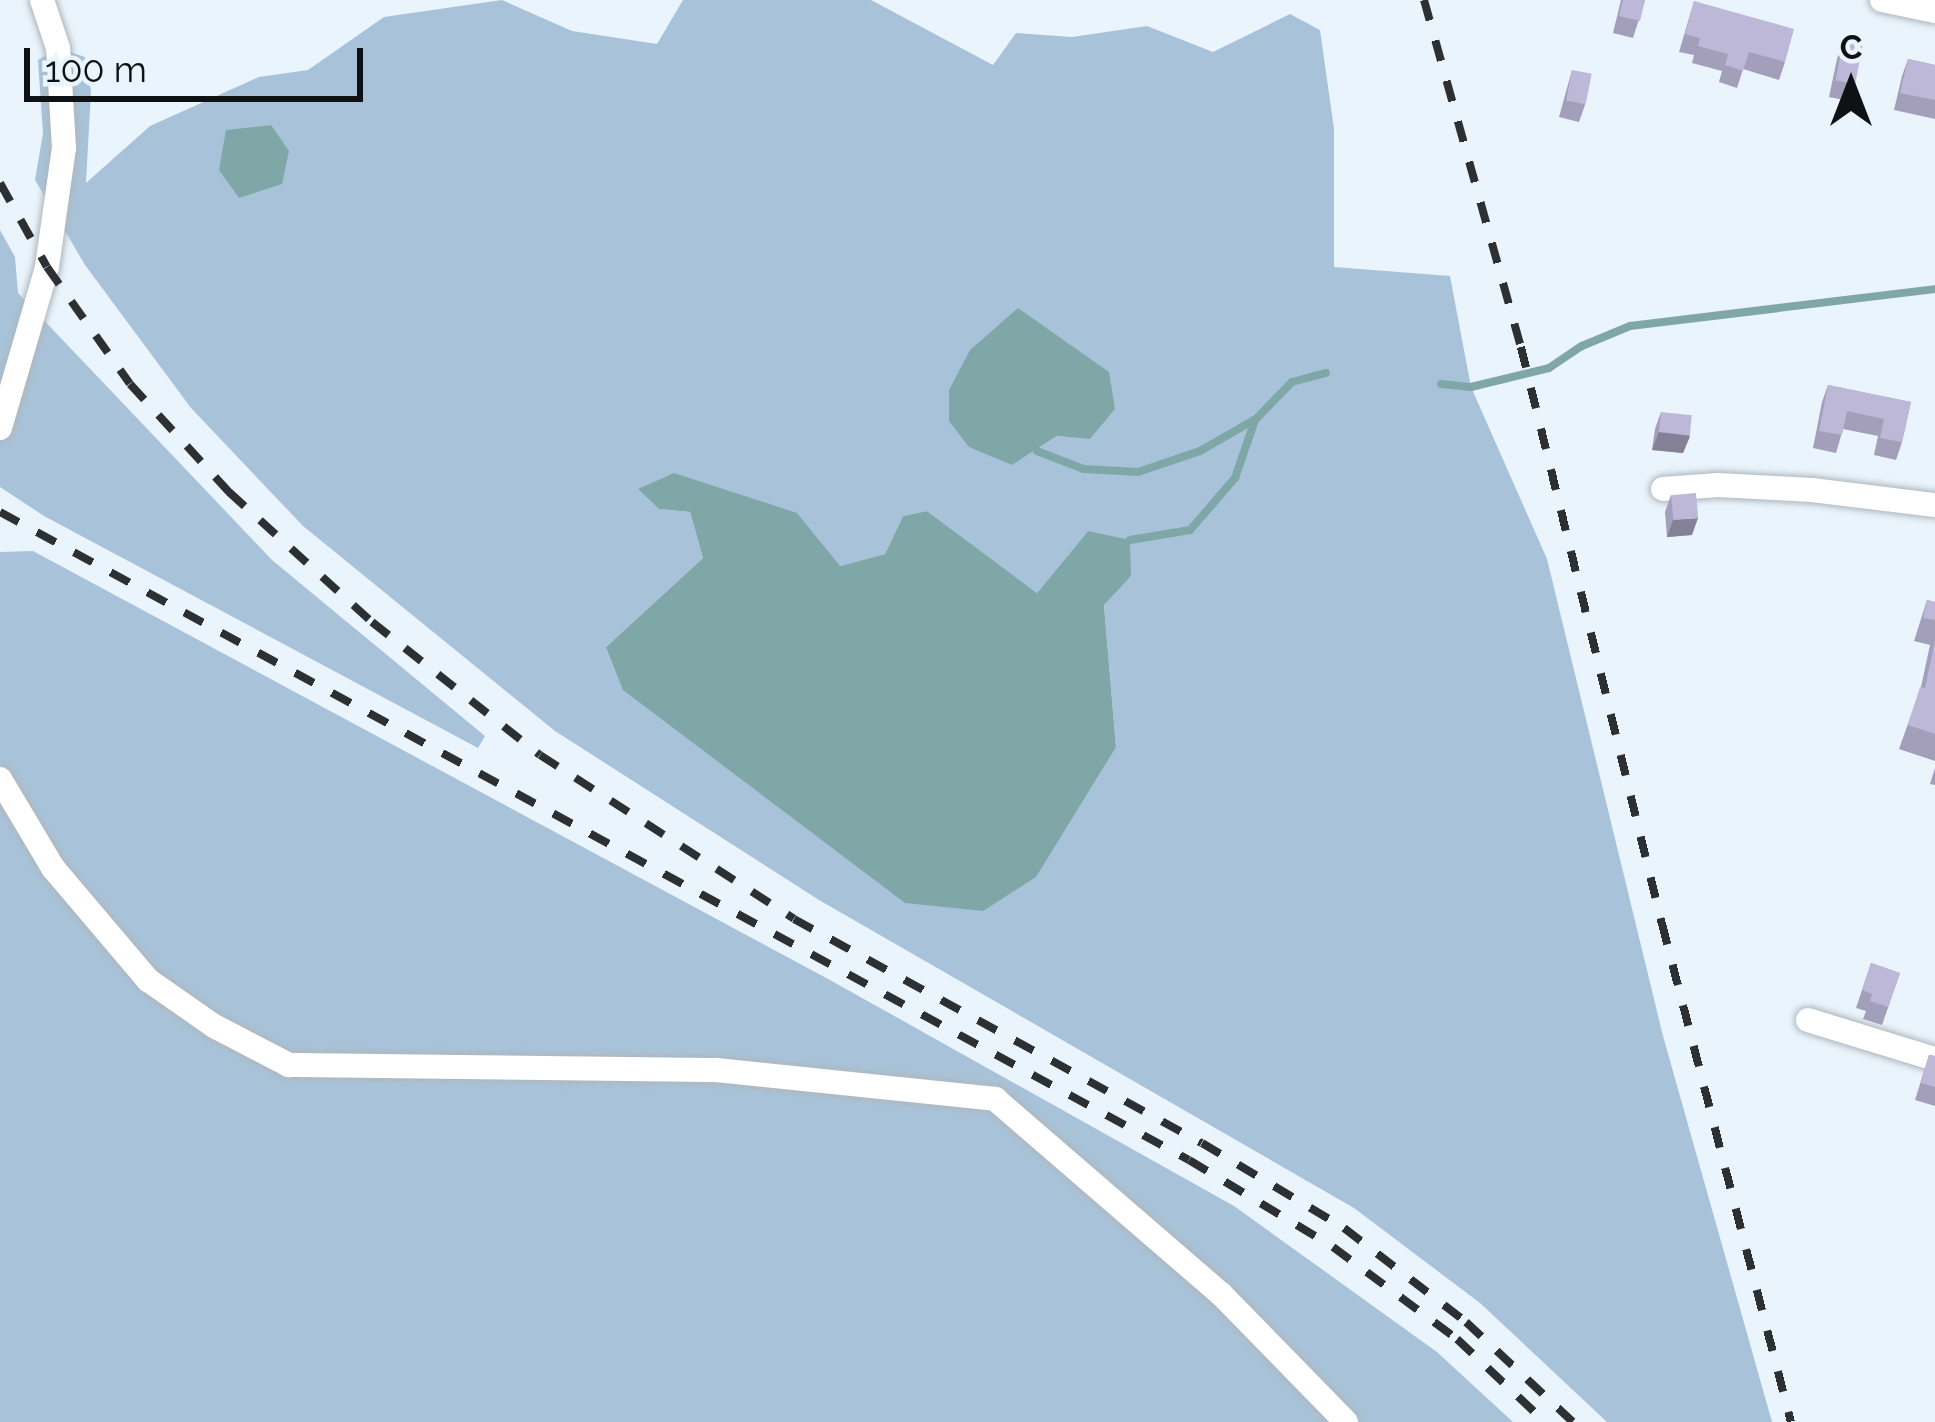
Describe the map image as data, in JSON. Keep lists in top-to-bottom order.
{
  "scale_bar": "100 m",
  "north": "top"
}
